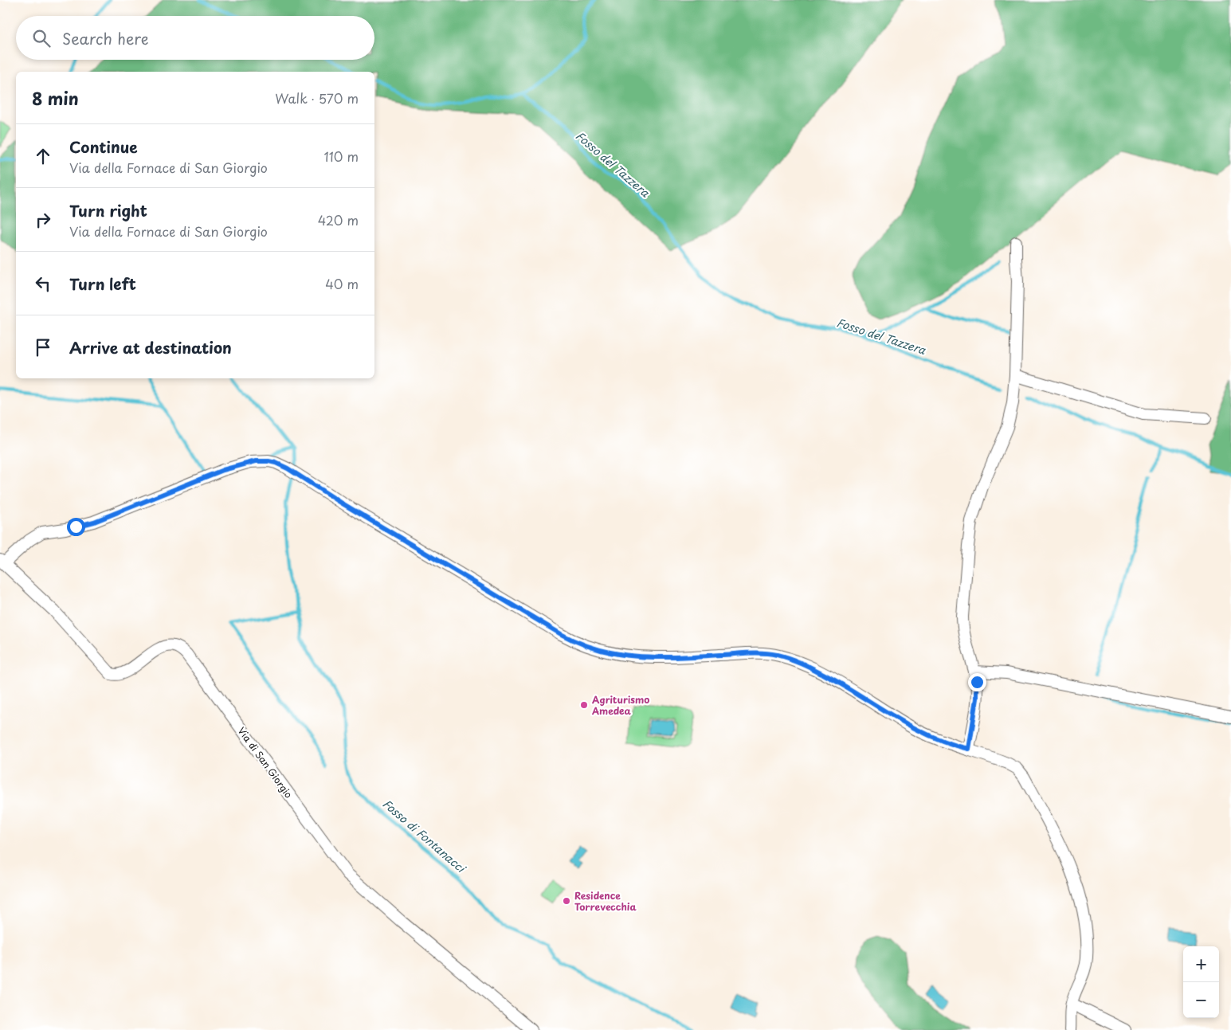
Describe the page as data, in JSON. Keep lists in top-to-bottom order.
{
  "streets": {
    "street": ["Via di San Giorgio"]
  },
  "water": ["Fosso del Tazzera", "Fosso di Fontanacci"],
  "places": ["Agriturismo Amedea", "Residence Torrevecchia"],
  "page": {
    "search": "Search here",
    "heading": ["8 min", "Walk · 570 m"],
    "list": [
      ["Continue", "Via della Fornace di San Giorgio", "110 m"],
      ["Turn right", "Via della Fornace di San Giorgio", "420 m"],
      ["Turn left", "40 m"],
      "Arrive at destination"
    ],
    "map_buttons": ["+", "−"]
  }
}
